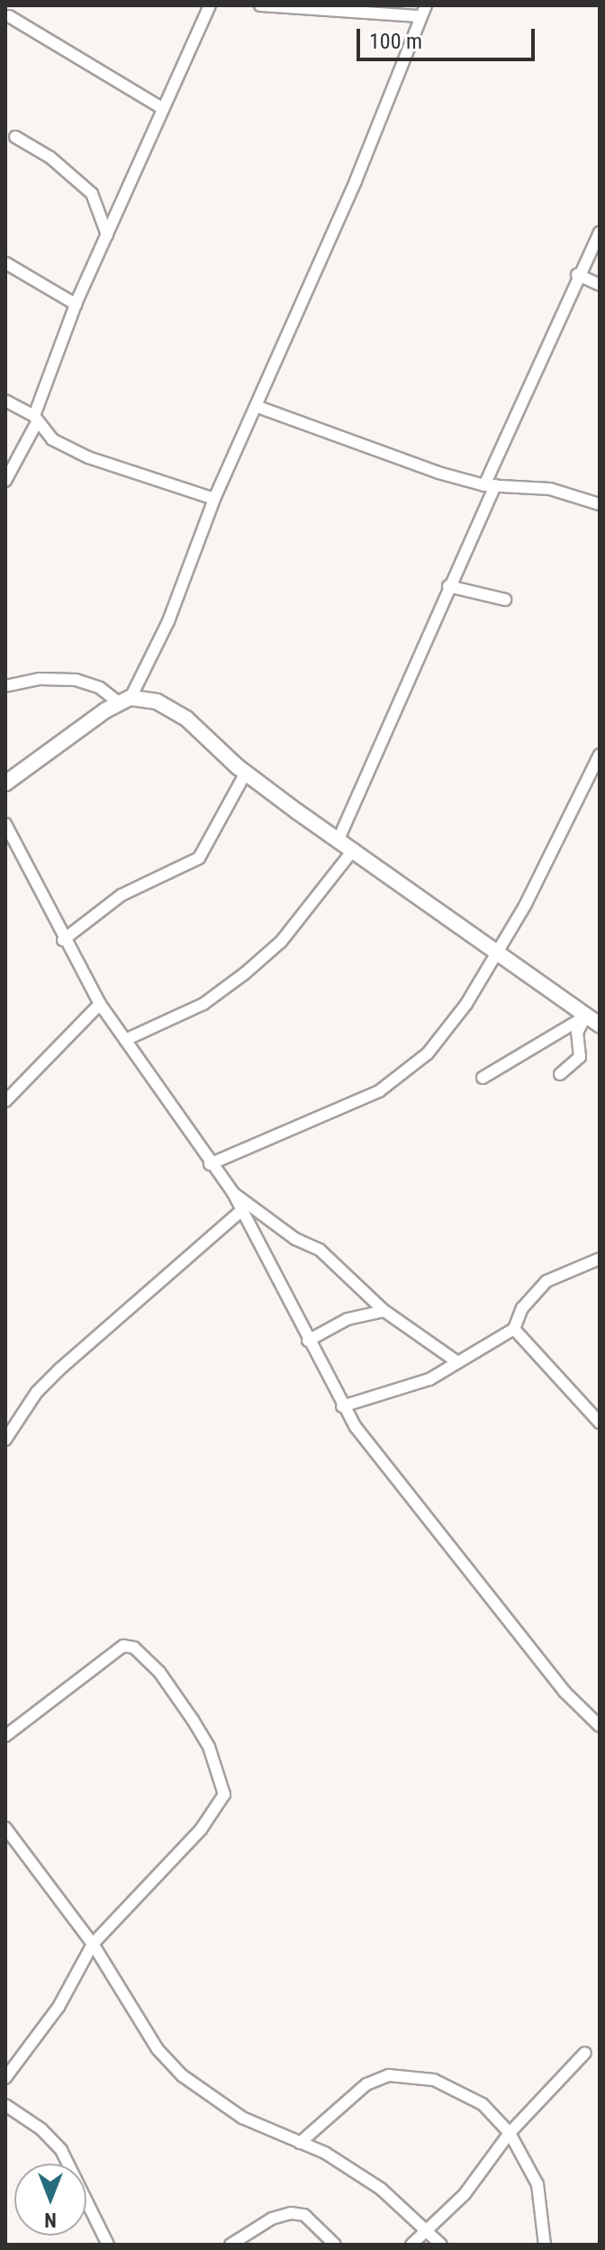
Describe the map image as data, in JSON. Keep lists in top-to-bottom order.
{
  "scale_bar": "100 m",
  "north": "bottom"
}
